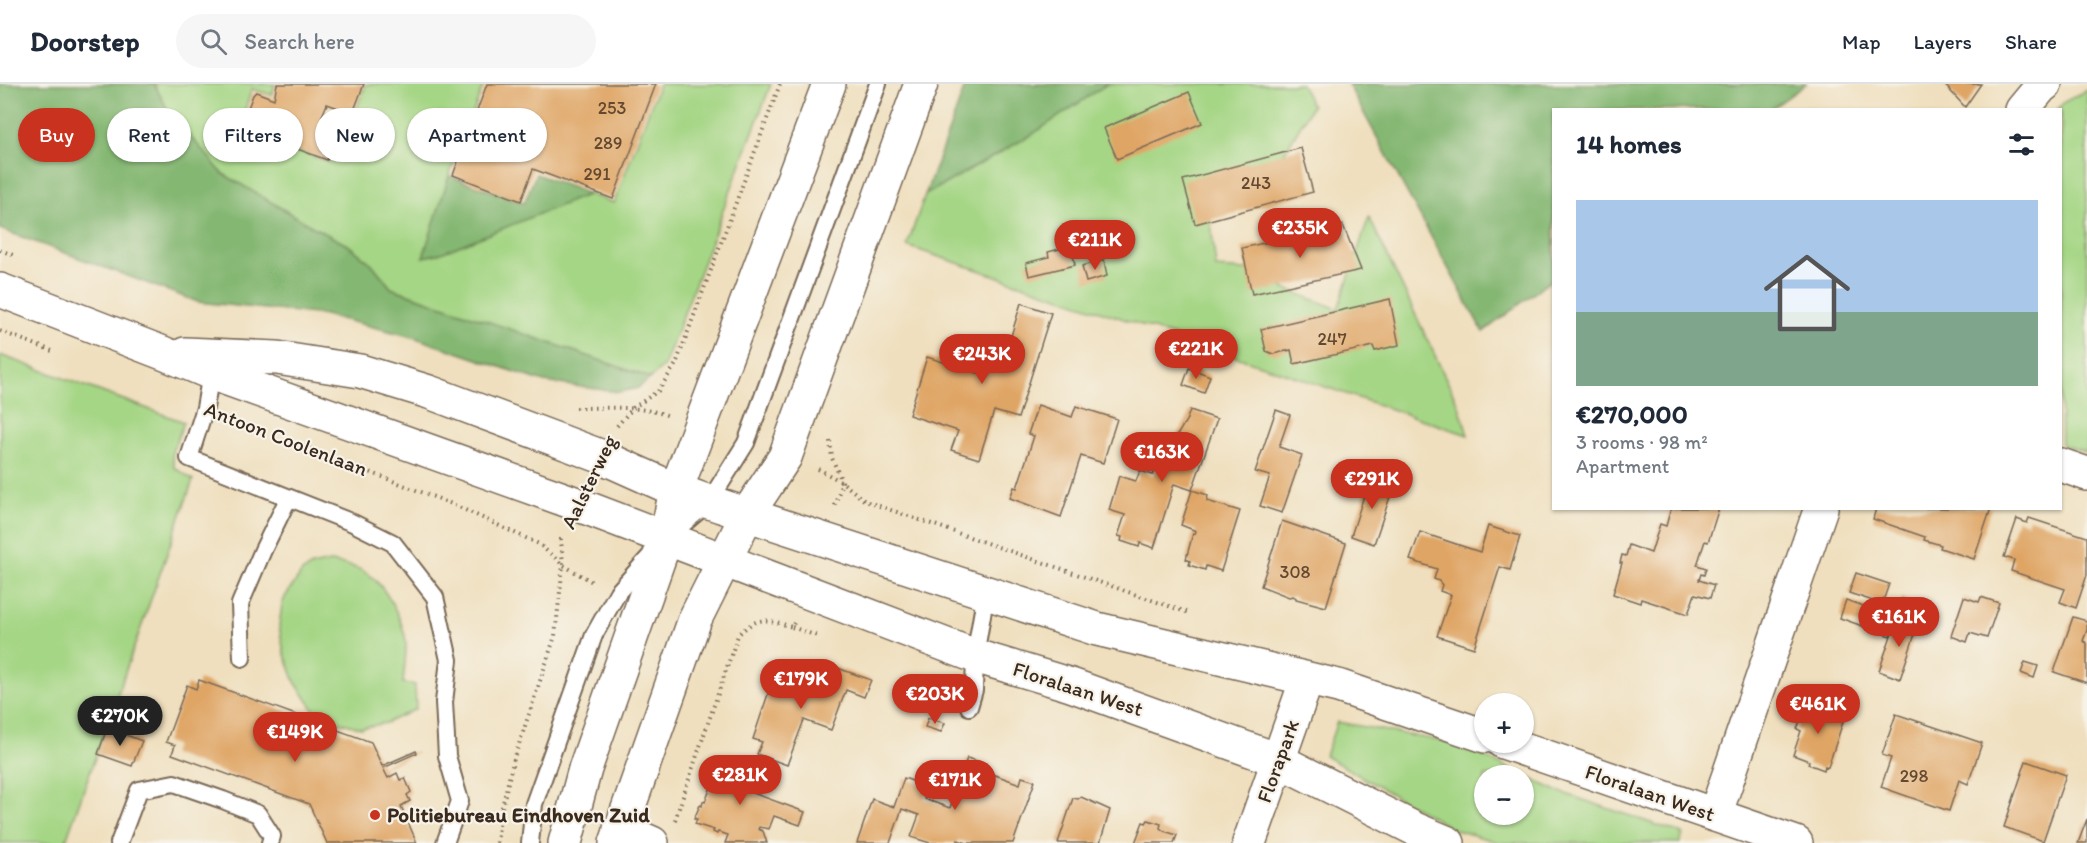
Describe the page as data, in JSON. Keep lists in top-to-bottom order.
{
  "streets": {
    "main road": ["Antoon Coolenlaan", "Floralaan West", "Florapark"],
    "path": ["Aalsterweg"]
  },
  "crossings": [
    ["Antoon Coolenlaan", "Aalsterweg"],
    ["Antoon Coolenlaan", "Floralaan West"],
    ["Floralaan West", "Florapark"]
  ],
  "places": ["Politiebureau Eindhoven Zuid"],
  "house_numbers": [
    "253",
    "289",
    "291",
    "243",
    "247",
    "308",
    "298"
  ],
  "page": {
    "header": "Doorstep",
    "search": "Search here",
    "nav": ["Map", "Layers", "Share"],
    "chip": [
      "Buy",
      "Rent",
      "Filters",
      "New",
      "Apartment"
    ],
    "heading": "14 homes",
    "list": [
      {
        "name": "€270,000",
        "note": "3 rooms · 98 m² · Apartment"
      }
    ],
    "price": [
      "€235K",
      "€211K",
      "€221K",
      "€243K",
      "€163K",
      "€291K",
      "€161K",
      "€179K",
      "€203K",
      "€461K",
      "€270K",
      "€149K",
      "€281K",
      "€171K"
    ],
    "map_buttons": ["+", "−"]
  }
}
